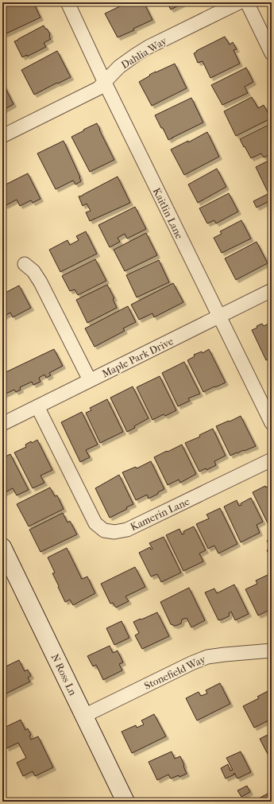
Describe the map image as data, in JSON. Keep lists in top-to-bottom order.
{
  "streets": {
    "main road": ["N Ross Ln"],
    "street": [
      "Dahlia Way",
      "Kaitlin Lane",
      "Maple Park Drive",
      "Kamerin Lane",
      "Stonefield Way"
    ]
  },
  "crossings": [
    ["Dahlia Way", "Kaitlin Lane"],
    ["Kaitlin Lane", "Maple Park Drive"],
    ["Maple Park Drive", "Kamerin Lane"],
    ["Stonefield Way", "N Ross Ln"]
  ]
}
